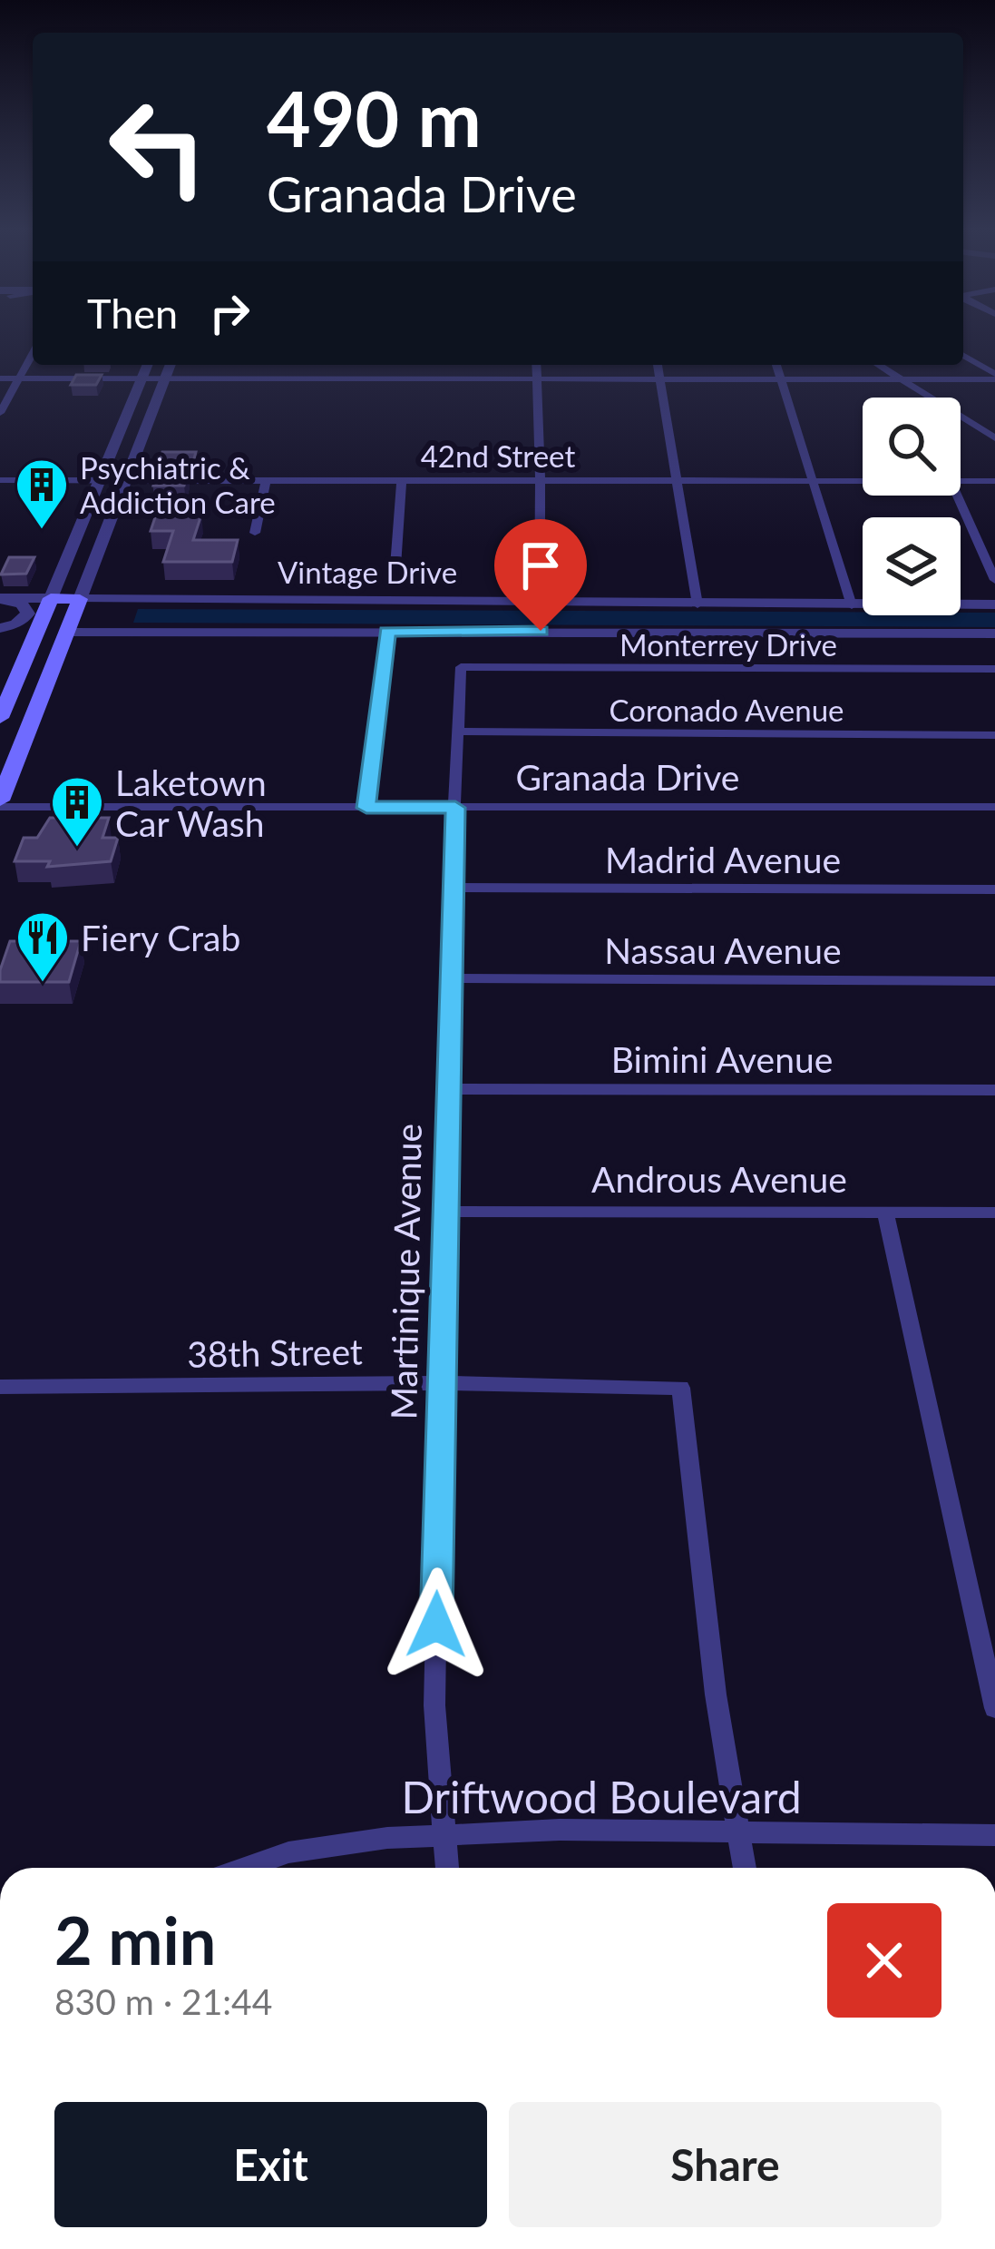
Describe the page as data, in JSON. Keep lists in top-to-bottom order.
{
  "streets": {
    "main road": ["Vintage Drive"],
    "street": [
      "42nd Street",
      "Monterrey Drive",
      "Coronado Avenue",
      "Granada Drive",
      "Madrid Avenue",
      "Nassau Avenue",
      "Bimini Avenue",
      "Androus Avenue",
      "Martinique Avenue",
      "38th Street",
      "Driftwood Boulevard"
    ]
  },
  "crossings": [
    ["Monterrey Drive", "Martinique Avenue"],
    ["Coronado Avenue", "Martinique Avenue"],
    ["Granada Drive", "Martinique Avenue"],
    ["Madrid Avenue", "Martinique Avenue"],
    ["Nassau Avenue", "Martinique Avenue"],
    ["Bimini Avenue", "Martinique Avenue"],
    ["Androus Avenue", "Martinique Avenue"],
    ["Martinique Avenue", "38th Street"],
    ["Martinique Avenue", "Driftwood Boulevard"],
    ["38th Street", "Driftwood Boulevard"]
  ],
  "places": {
    "building": ["Psychiatric & Addiction Care", "Laketown Car Wash"],
    "restaurant": ["Fiery Crab"]
  },
  "page": {
    "turn": ["490 m", "Granada Drive"],
    "then": "Then",
    "heading": ["2 min", "830 m · 21:44"],
    "buttons": ["Exit", "Share"]
  }
}
